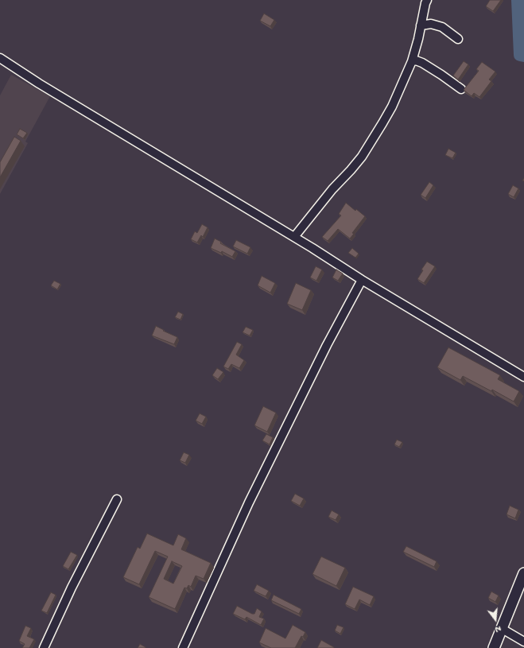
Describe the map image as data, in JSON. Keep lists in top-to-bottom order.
{
  "north": "bottom"
}
